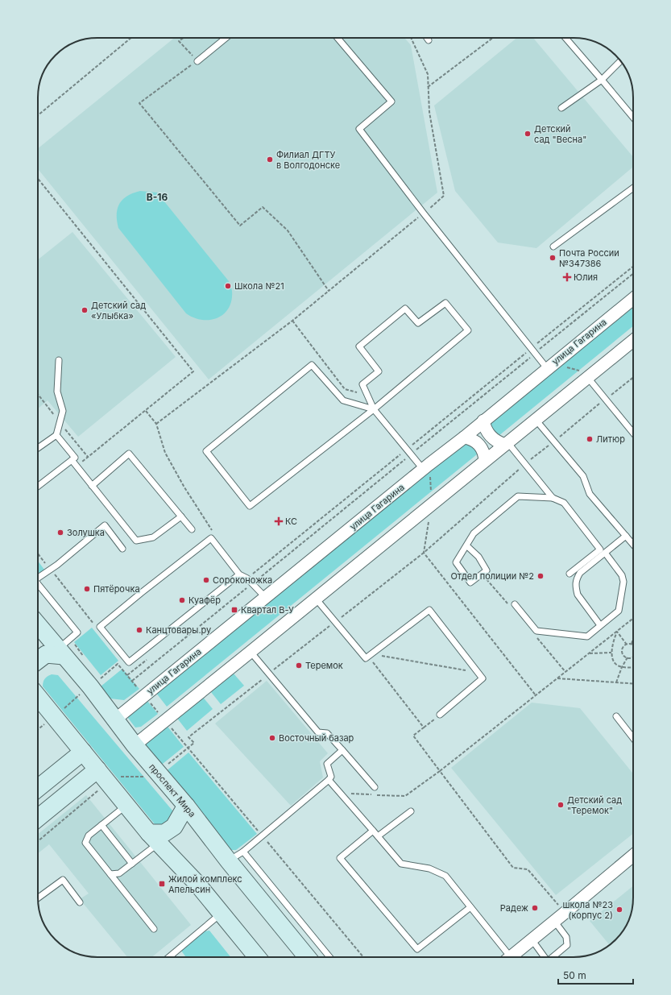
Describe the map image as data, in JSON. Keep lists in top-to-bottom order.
{
  "streets": {
    "main road": ["проспект Мира"],
    "street": ["улица Гагарина"]
  },
  "crossings": [
    ["улица Гагарина", "проспект Мира"]
  ],
  "districts": ["В-16"],
  "places": {
    "other": [
      "Детский сад \"Весна\"",
      "Филиал ДГТУ в Волгодонске",
      "Почта России №347386",
      "Школа №21",
      "Детский сад «Улыбка»",
      "Литюр",
      "Золушка",
      "Отдел полиции №2",
      "Сороконожка",
      "Пятёрочка",
      "Куафёр",
      "Канцтовары.ру",
      "Теремок",
      "Восточный базар",
      "Детский сад \"Теремок\"",
      "Радеж",
      "школа №23 (корпус 2)"
    ],
    "health": ["Юлия", "КС"],
    "transit": ["Квартал В-У", "Жилой комплекс Апельсин"]
  },
  "scale_bar": "50 m"
}
